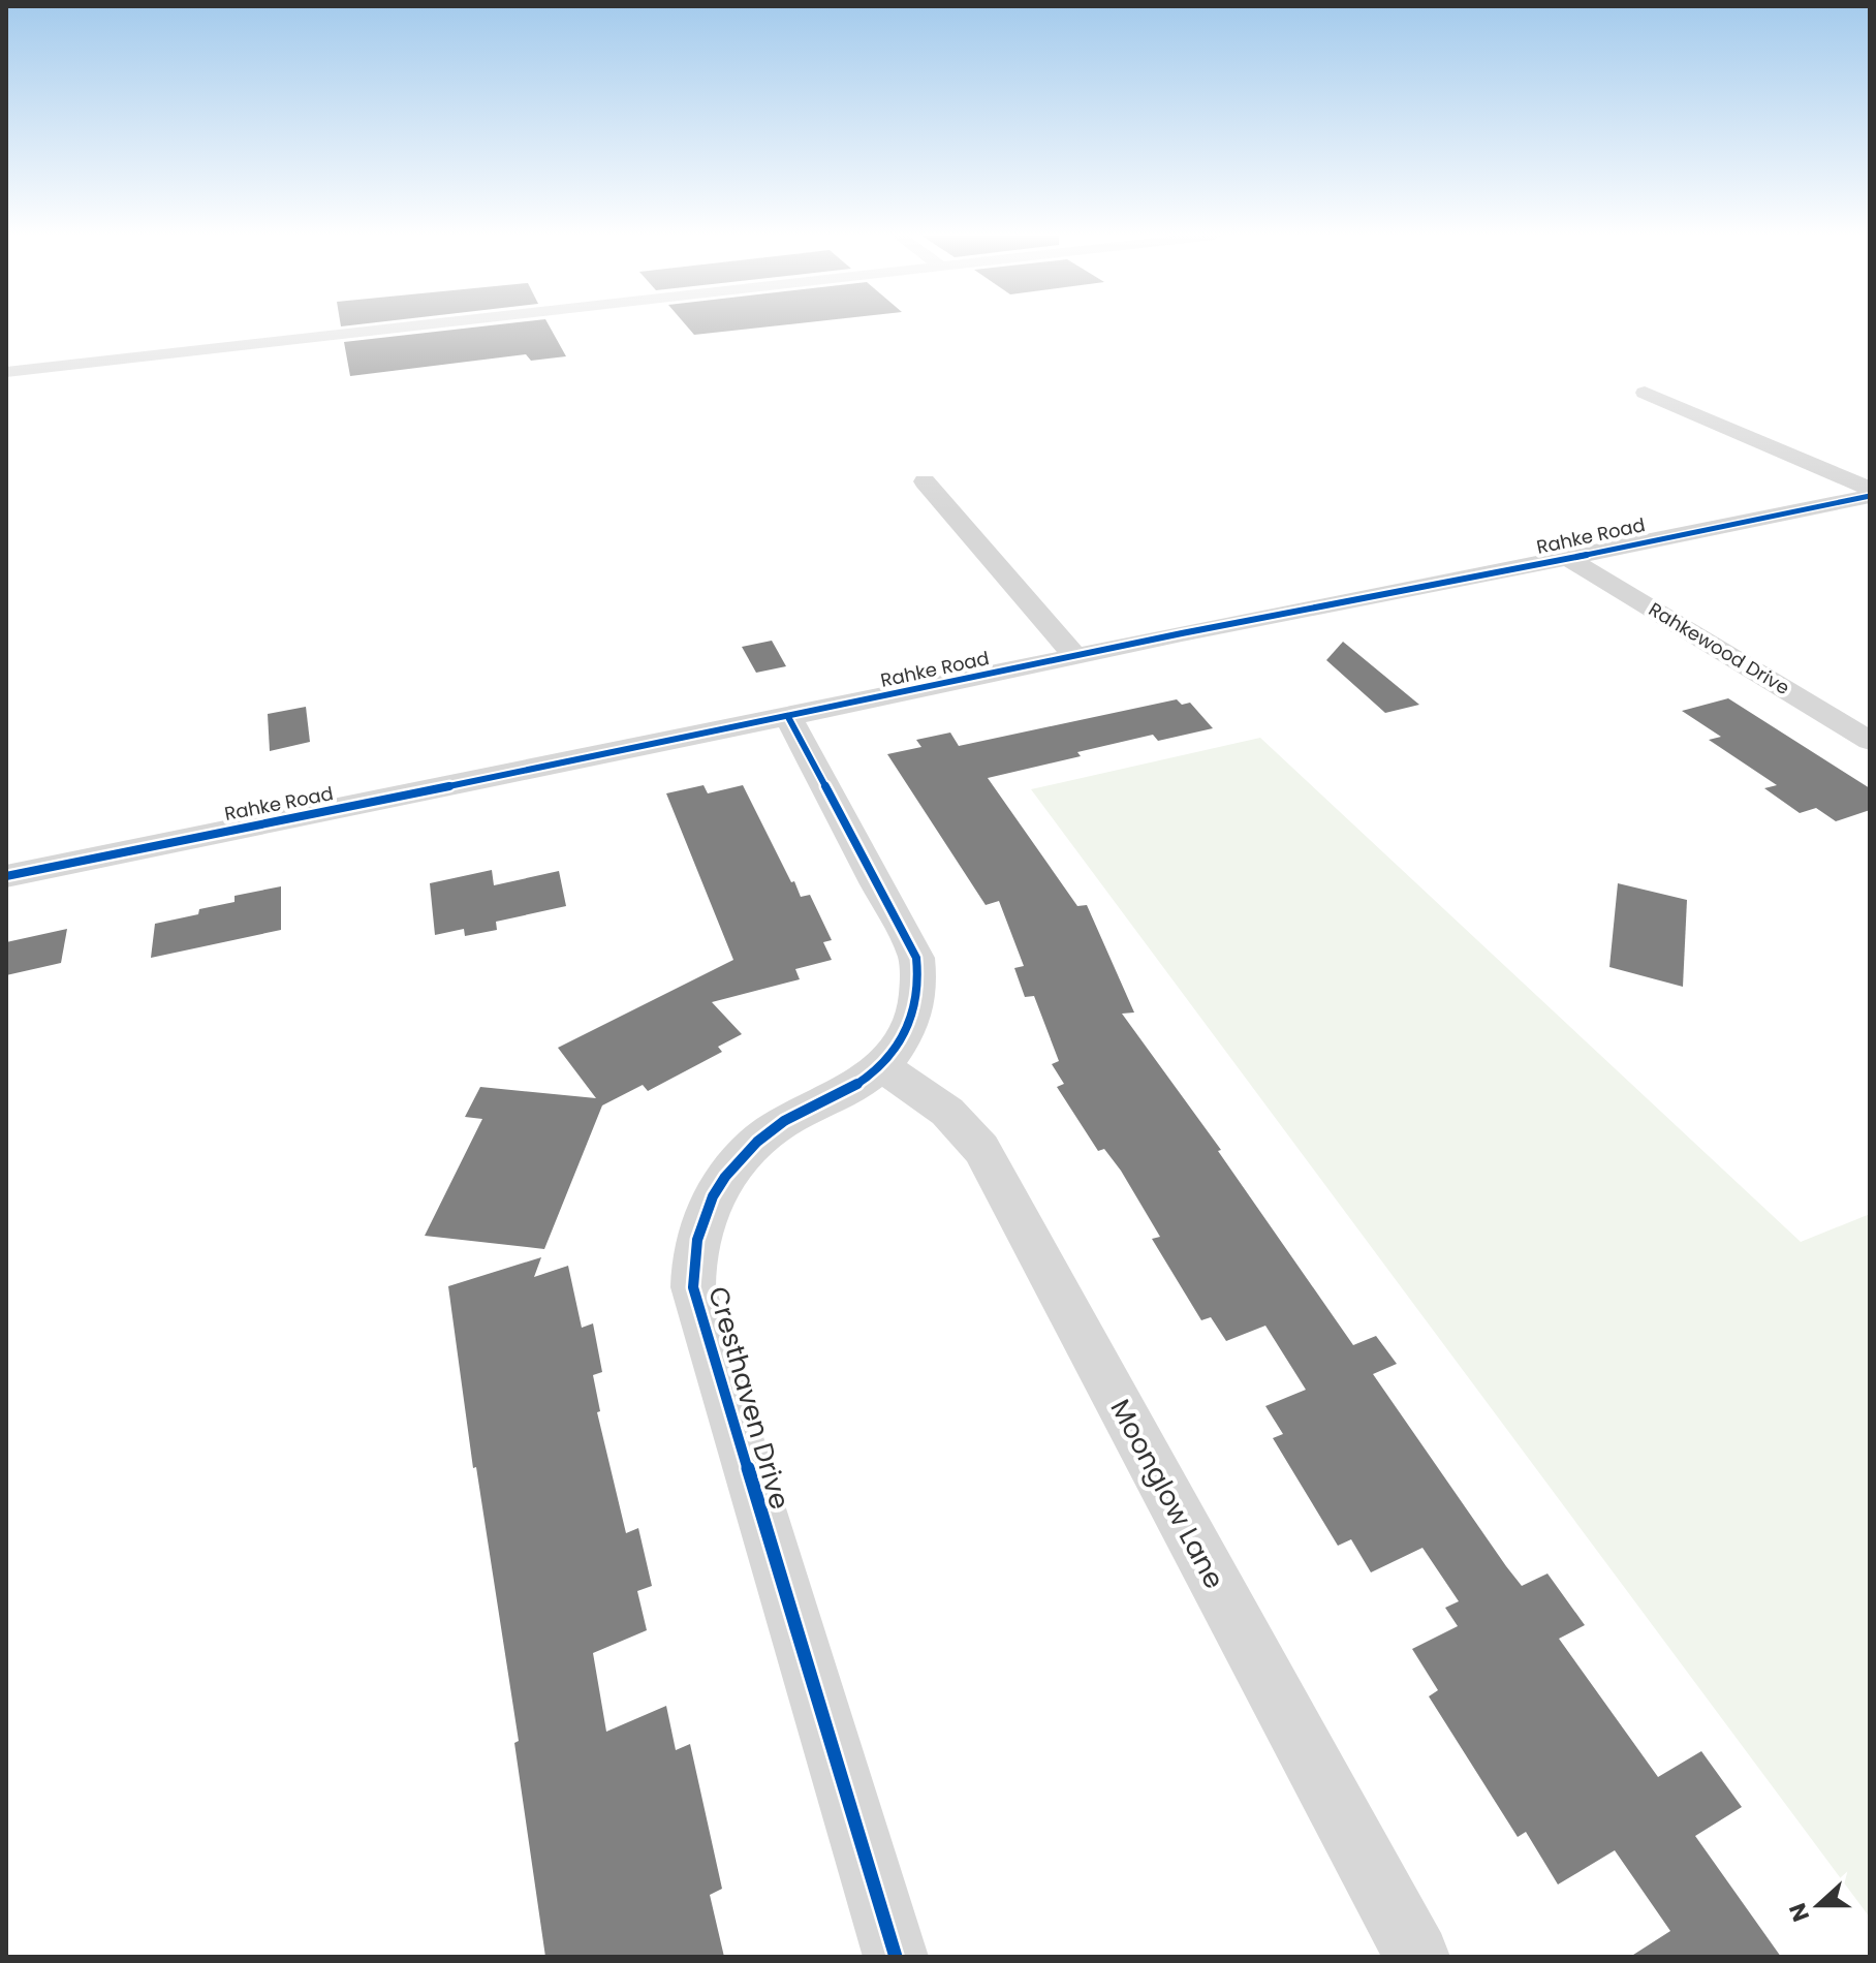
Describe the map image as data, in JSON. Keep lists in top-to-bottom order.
{
  "streets": {
    "street": [
      "Rahke Road",
      "Rahkewood Drive",
      "Cresthaven Drive",
      "Moonglow Lane"
    ]
  },
  "crossings": [
    ["Rahke Road", "Rahkewood Drive"],
    ["Rahke Road", "Cresthaven Drive"],
    ["Cresthaven Drive", "Moonglow Lane"]
  ],
  "north": "left"
}
